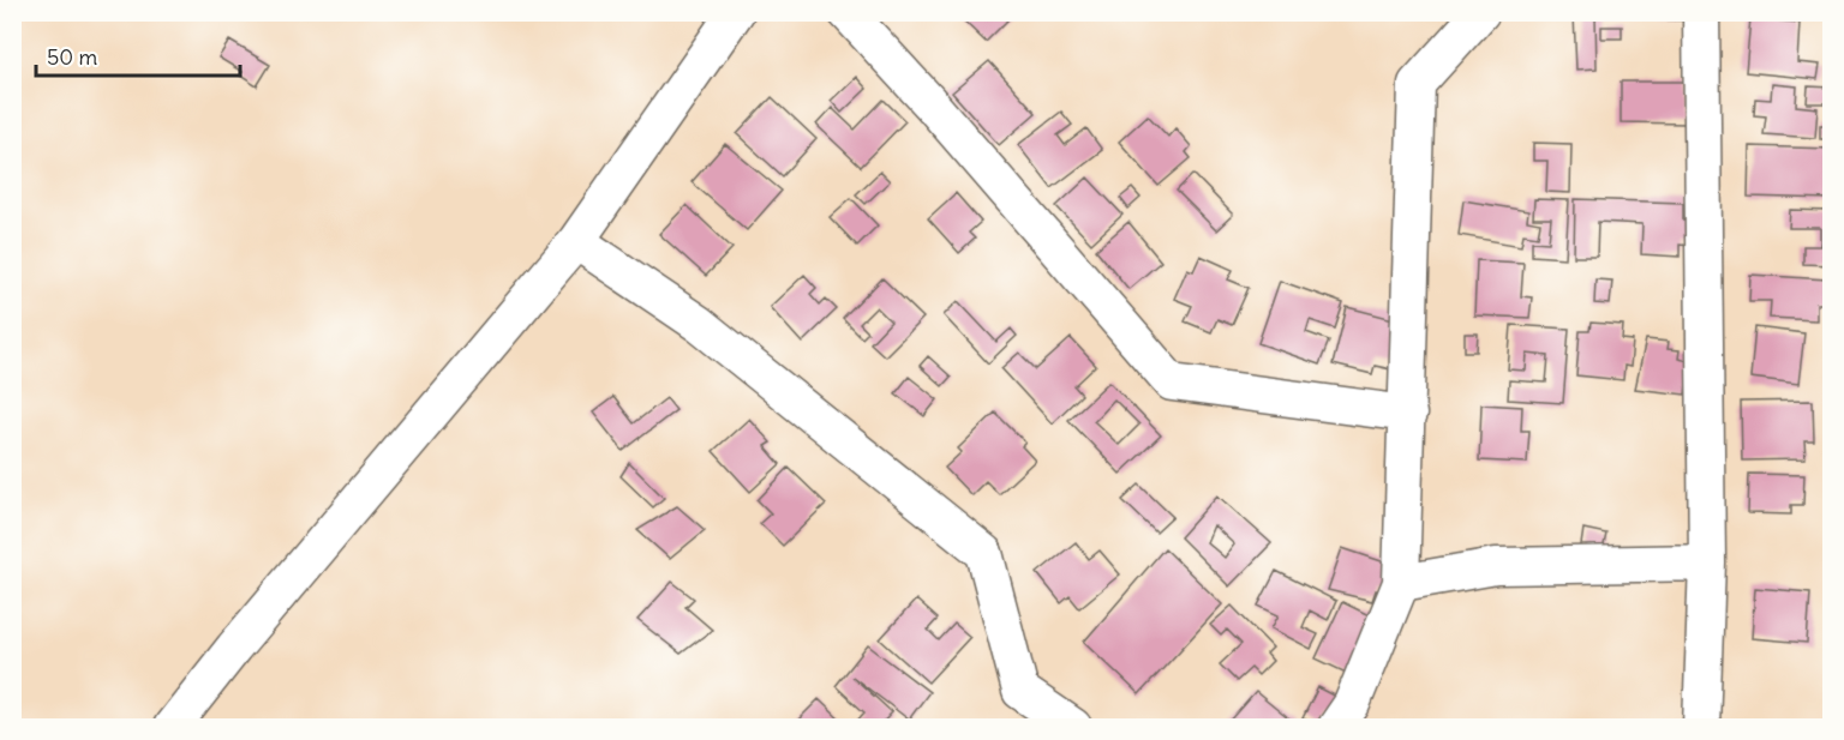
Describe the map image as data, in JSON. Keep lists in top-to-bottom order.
{
  "scale_bar": "50 m"
}
